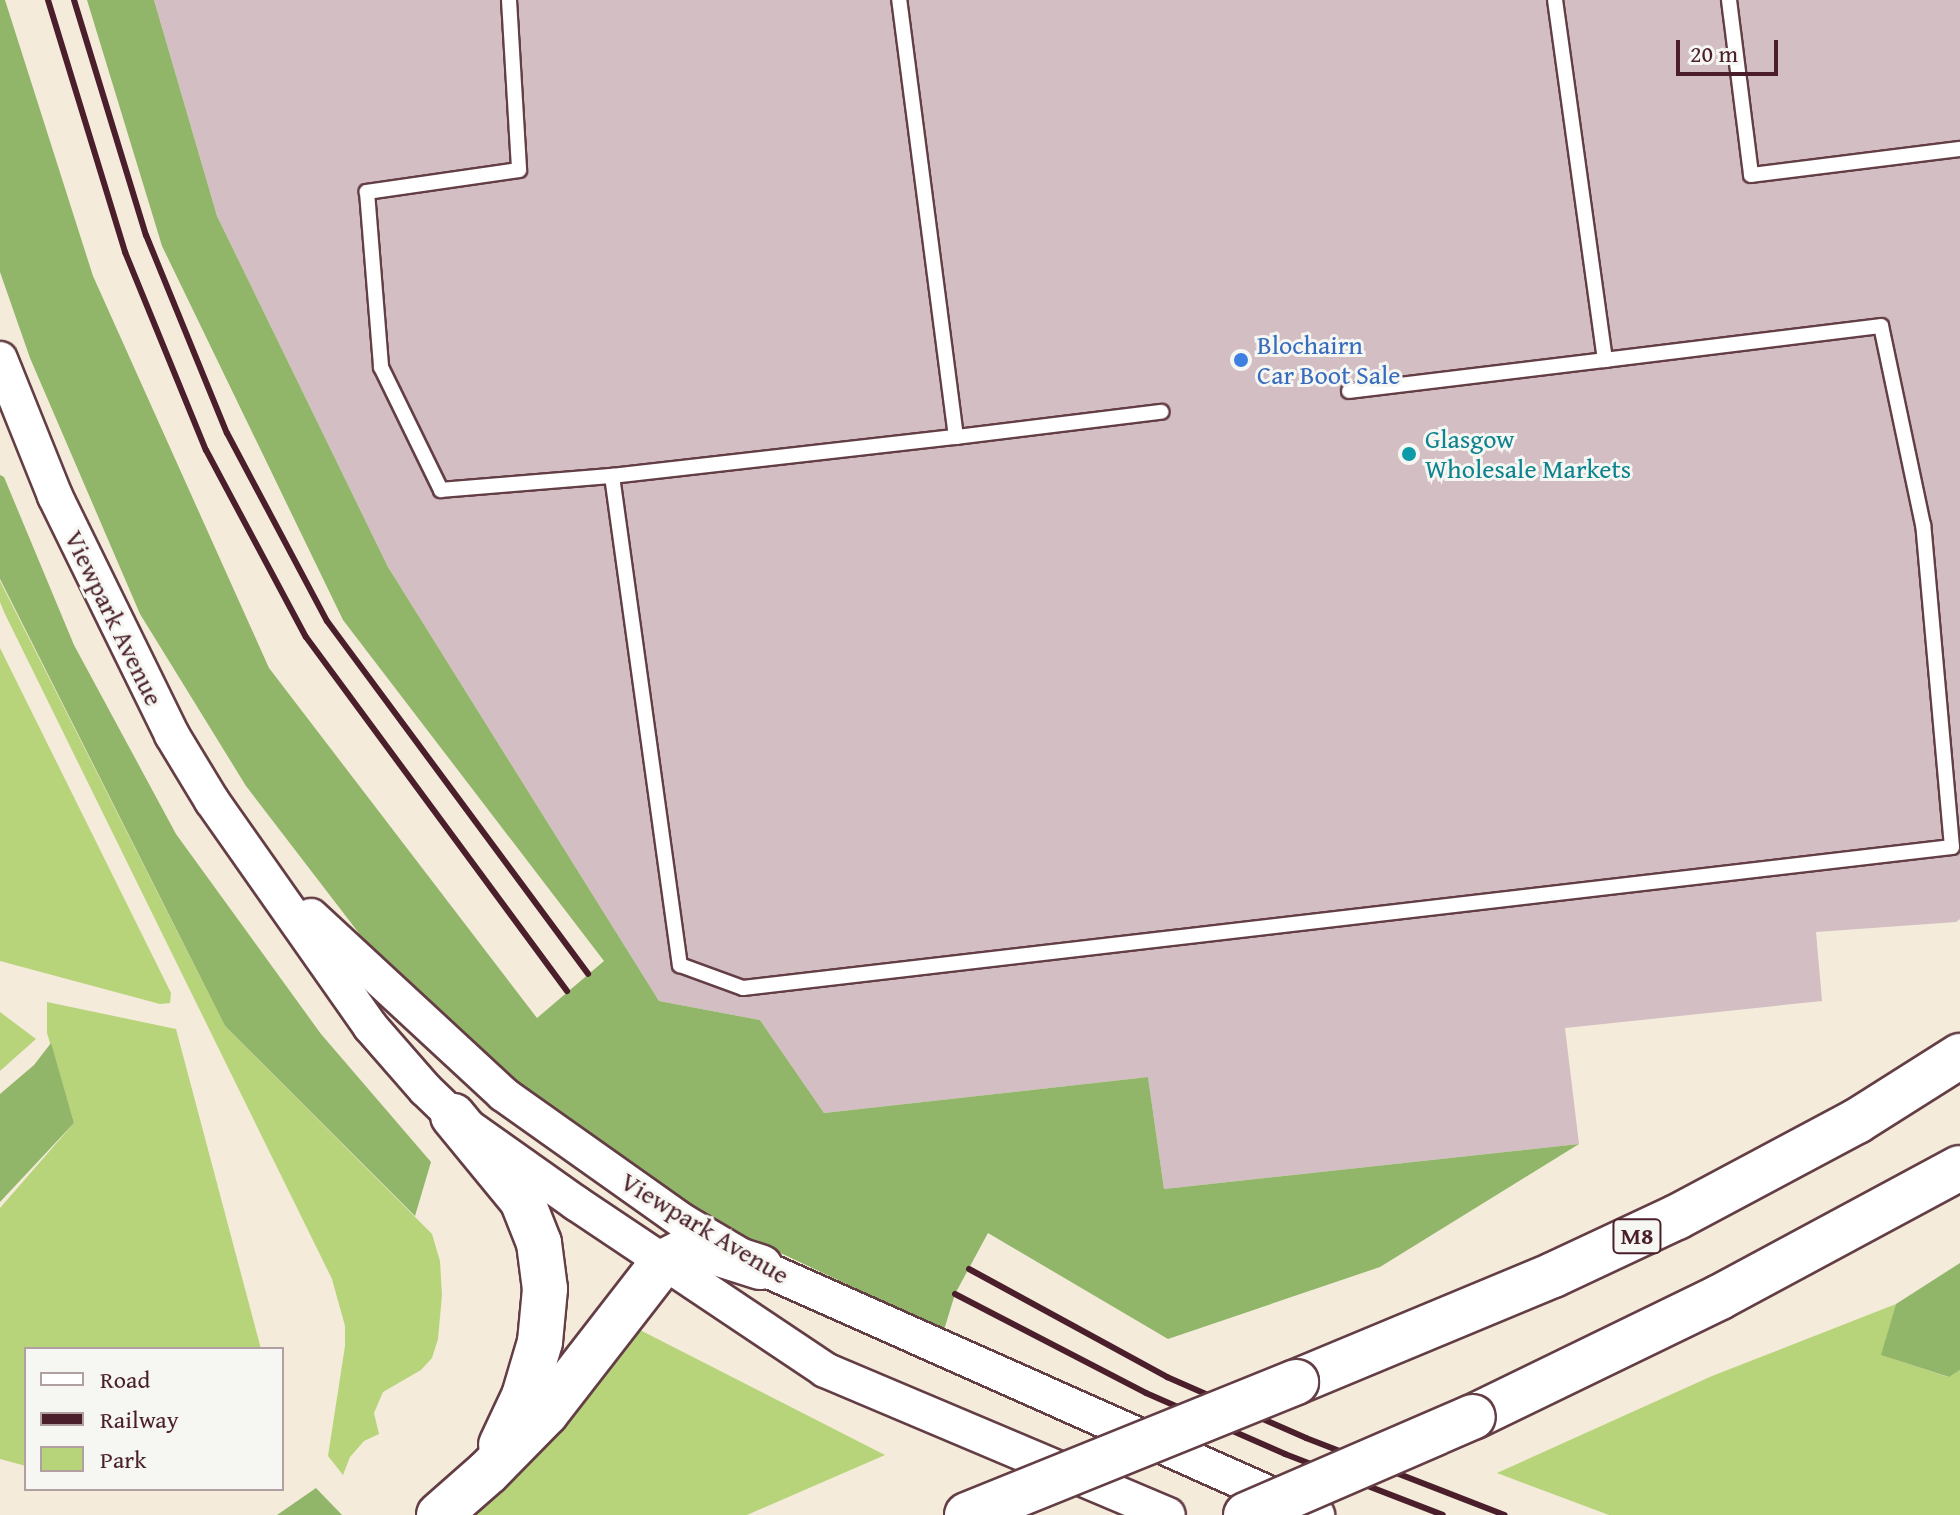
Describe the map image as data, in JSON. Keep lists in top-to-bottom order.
{
  "streets": {
    "highway": ["M8"],
    "street": ["Viewpark Avenue"]
  },
  "places": ["Blochairn Car Boot Sale", "Glasgow Wholesale Markets"],
  "legend": ["Road", "Railway", "Park"],
  "scale_bar": "20 m"
}
